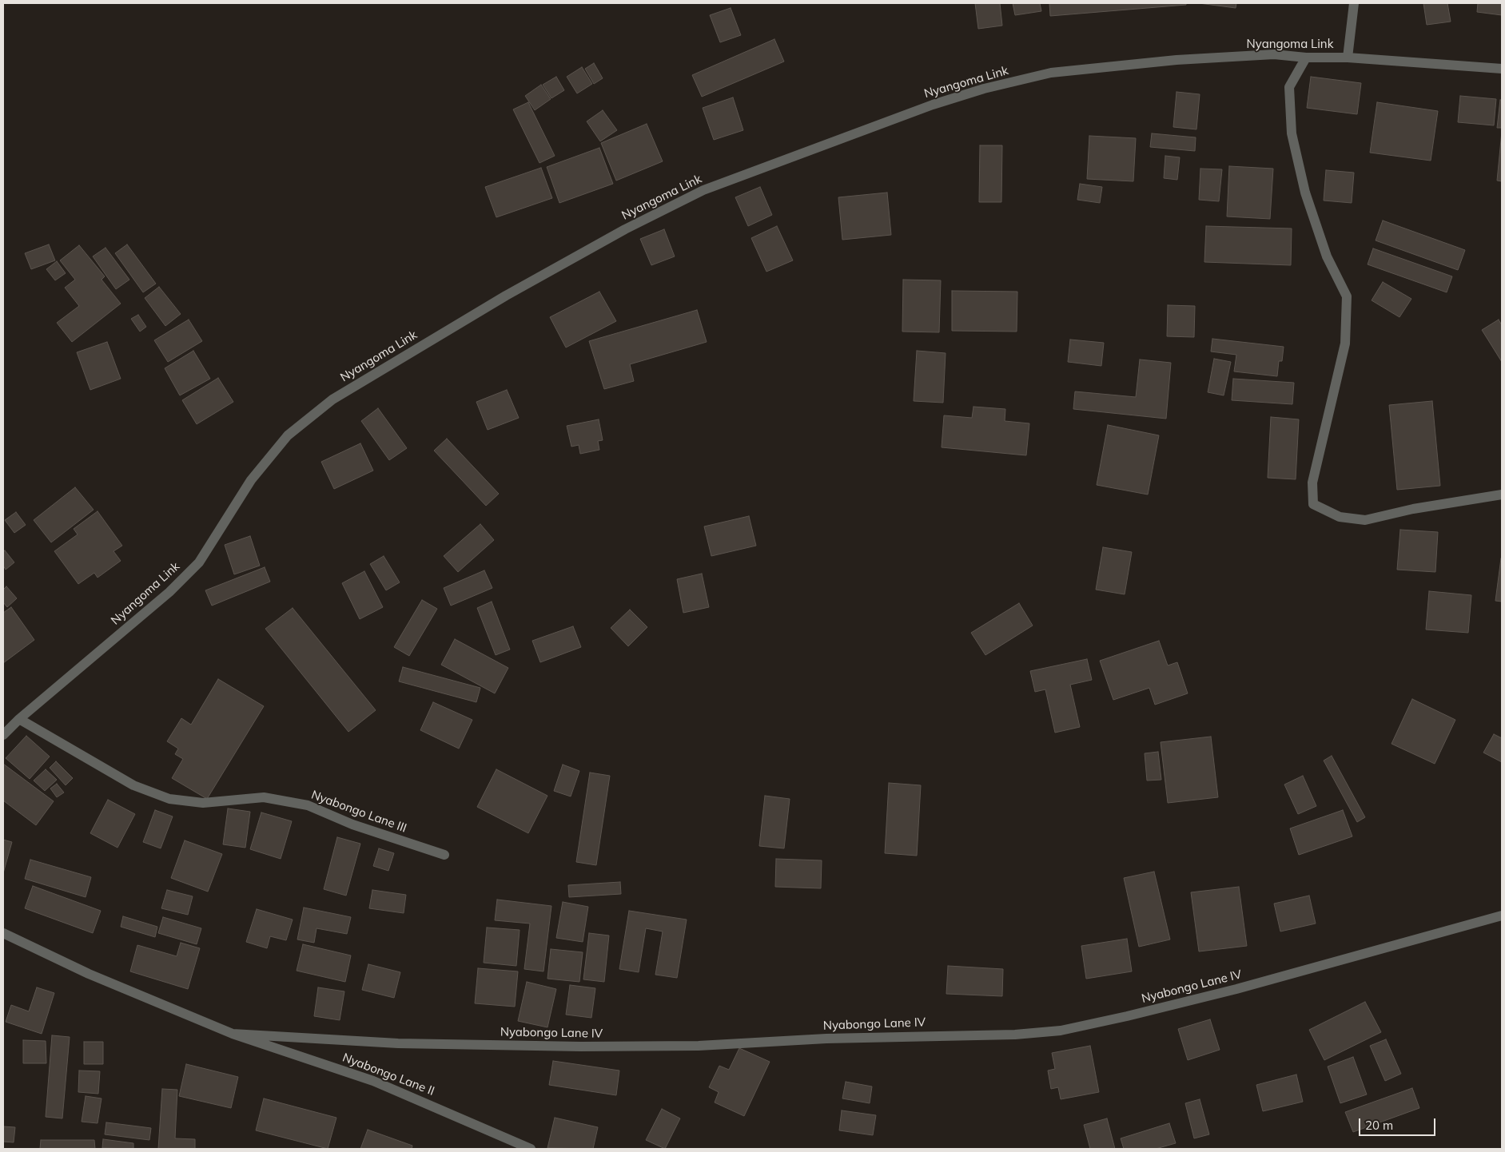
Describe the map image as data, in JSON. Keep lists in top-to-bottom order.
{
  "streets": {
    "street": [
      "Nyangoma Link",
      "Nyabongo Lane III",
      "Nyabongo Lane IV",
      "Nyabongo Lane II"
    ]
  },
  "crossings": [
    ["Nyangoma Link", "Nyabongo Lane III"],
    ["Nyabongo Lane IV", "Nyabongo Lane II"]
  ],
  "scale_bar": "20 m"
}
